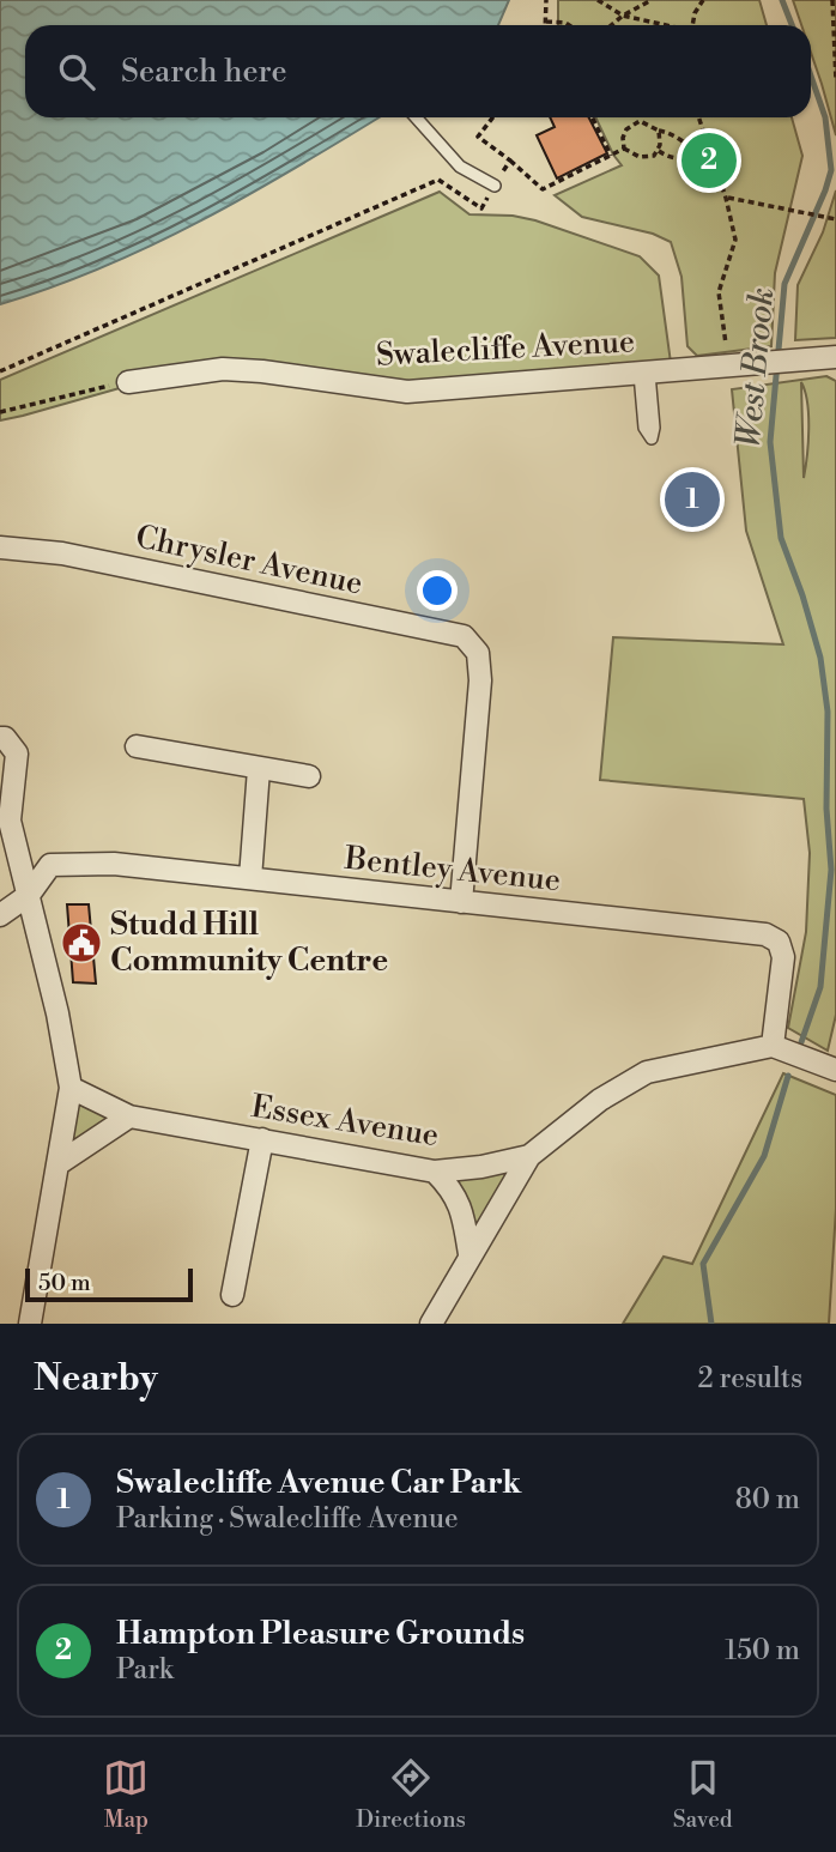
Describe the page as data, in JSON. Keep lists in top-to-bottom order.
{
  "streets": {
    "street": [
      "Swalecliffe Avenue",
      "Chrysler Avenue",
      "Bentley Avenue",
      "Essex Avenue"
    ]
  },
  "crossings": [
    ["Chrysler Avenue", "Bentley Avenue"],
    ["Bentley Avenue", "Essex Avenue"]
  ],
  "water": ["West Brook"],
  "places": {
    "public building": ["Studd Hill Community Centre"]
  },
  "scale_bar": "50 m",
  "page": {
    "search": "Search here",
    "pins": ["2", "1"],
    "scale": "50 m",
    "heading": ["Nearby", "2 results"],
    "list": [
      {
        "mark": "1",
        "name": "Swalecliffe Avenue Car Park",
        "note": "Parking · Swalecliffe Avenue",
        "value": "80 m"
      },
      {
        "mark": "2",
        "name": "Hampton Pleasure Grounds",
        "note": "Park",
        "value": "150 m"
      }
    ],
    "nav": ["Map", "Directions", "Saved"]
  }
}
